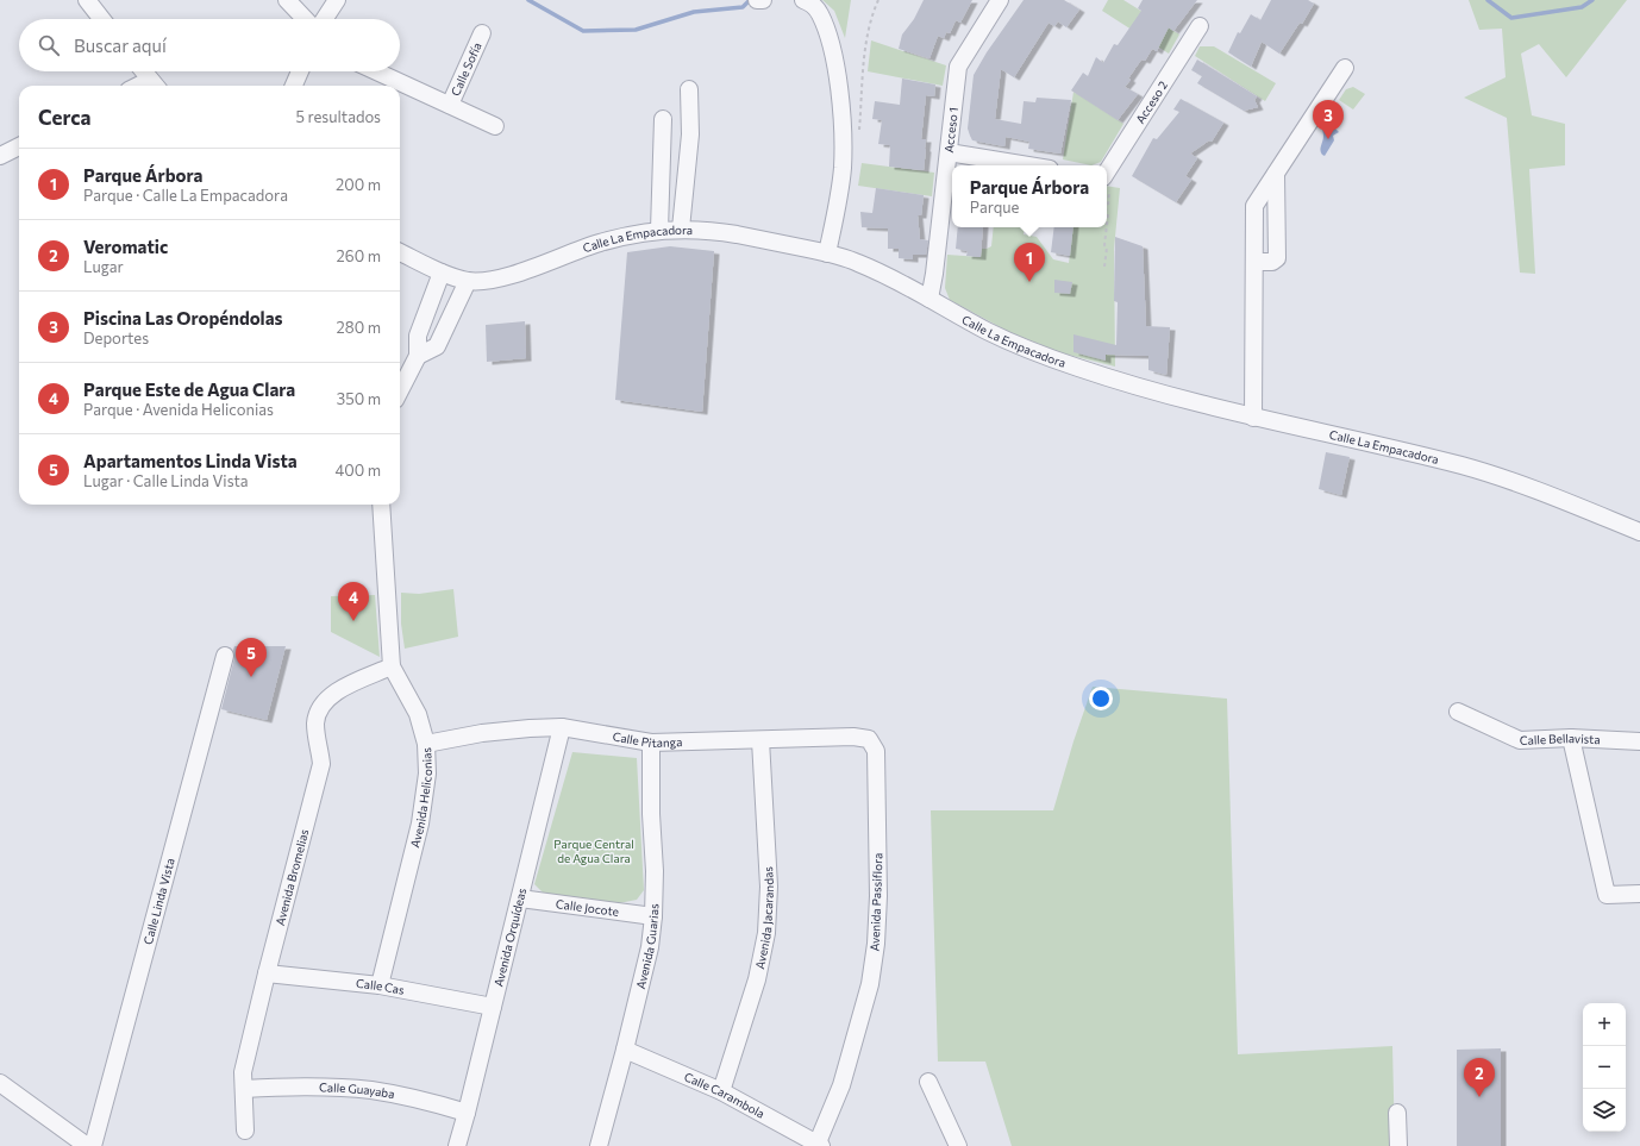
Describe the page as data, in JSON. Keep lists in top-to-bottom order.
{
  "streets": {
    "street": [
      "Calle Sofía",
      "Acceso 2",
      "Acceso 1",
      "Calle La Empacadora",
      "Calle Pitanga",
      "Calle Bellavista",
      "Avenida Heliconias",
      "Avenida Bromelias",
      "Calle Linda Vista",
      "Avenida Passiflora",
      "Calle Jocote",
      "Avenida Jacarandas",
      "Avenida Orquídeas",
      "Avenida Guarias",
      "Calle Cas",
      "Calle Guayaba",
      "Calle Carambola"
    ]
  },
  "crossings": [
    ["Acceso 1", "Calle La Empacadora"],
    ["Calle Pitanga", "Avenida Heliconias"],
    ["Calle Pitanga", "Avenida Passiflora"],
    ["Calle Pitanga", "Avenida Jacarandas"],
    ["Calle Pitanga", "Avenida Orquídeas"],
    ["Calle Pitanga", "Avenida Guarias"],
    ["Avenida Heliconias", "Avenida Bromelias"],
    ["Avenida Heliconias", "Calle Cas"],
    ["Avenida Bromelias", "Calle Cas"],
    ["Avenida Bromelias", "Calle Guayaba"],
    ["Avenida Passiflora", "Calle Carambola"],
    ["Calle Jocote", "Avenida Orquídeas"],
    ["Calle Jocote", "Avenida Guarias"],
    ["Avenida Jacarandas", "Calle Carambola"],
    ["Avenida Orquídeas", "Calle Cas"],
    ["Avenida Orquídeas", "Calle Guayaba"],
    ["Avenida Guarias", "Calle Carambola"]
  ],
  "parks": ["Parque Central de Agua Clara"],
  "page": {
    "search": "Buscar aquí",
    "heading": ["Cerca", "5 resultados"],
    "pins": [
      "3",
      "1",
      "4",
      "5",
      "2"
    ],
    "list": [
      {
        "mark": "1",
        "name": "Parque Árbora",
        "note": "Parque · Calle La Empacadora",
        "value": "200 m"
      },
      {
        "mark": "2",
        "name": "Veromatic",
        "note": "Lugar",
        "value": "260 m"
      },
      {
        "mark": "3",
        "name": "Piscina Las Oropéndolas",
        "note": "Deportes",
        "value": "280 m"
      },
      {
        "mark": "4",
        "name": "Parque Este de Agua Clara",
        "note": "Parque · Avenida Heliconias",
        "value": "350 m"
      },
      {
        "mark": "5",
        "name": "Apartamentos Linda Vista",
        "note": "Lugar · Calle Linda Vista",
        "value": "400 m"
      }
    ],
    "popup": ["Parque Árbora", "Parque"],
    "map_buttons": ["+", "−"]
  }
}
